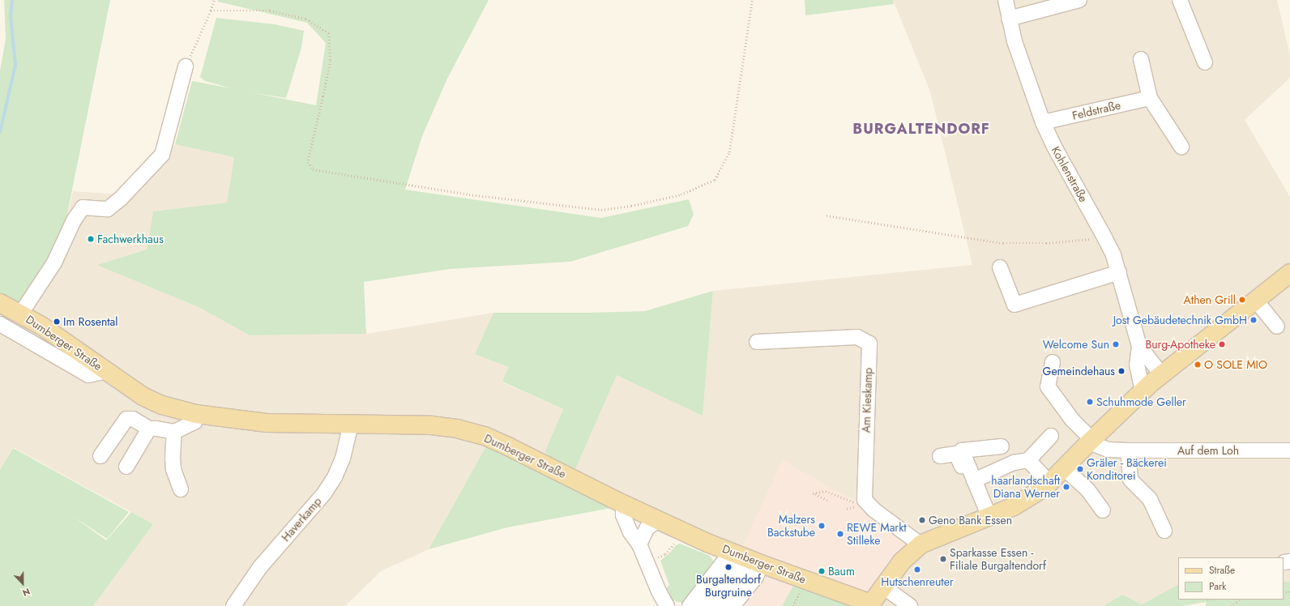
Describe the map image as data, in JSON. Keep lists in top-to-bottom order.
{
  "streets": {
    "main road": ["Dumberger Straße"],
    "street": [
      "Feldstraße",
      "Kohlenstraße",
      "Am Kieskamp",
      "Auf dem Loh",
      "Haverkamp"
    ]
  },
  "crossings": [
    ["Feldstraße", "Kohlenstraße"],
    ["Dumberger Straße", "Haverkamp"]
  ],
  "districts": ["BURGALTENDORF"],
  "places": [
    "Fachwerkhaus",
    "Athen Grill",
    "Jost Gebäudetechnik GmbH",
    "Im Rosental",
    "Welcome Sun",
    "Burg-Apotheke",
    "O SOLE MIO",
    "Gemeindehaus",
    "Schuhmode Geller",
    "Gräler - Bäckerei Konditorei",
    "haarlandschaft Diana Werner",
    "Geno Bank Essen",
    "Malzers Backstube",
    "REWE Markt Stilleke",
    "Sparkasse Essen - Filiale Burgaltendorf",
    "Burgaltendorf Burgruine",
    "Hutschenreuter",
    "Baum"
  ],
  "legend": ["Straße", "Park"],
  "north": "bottom"
}
